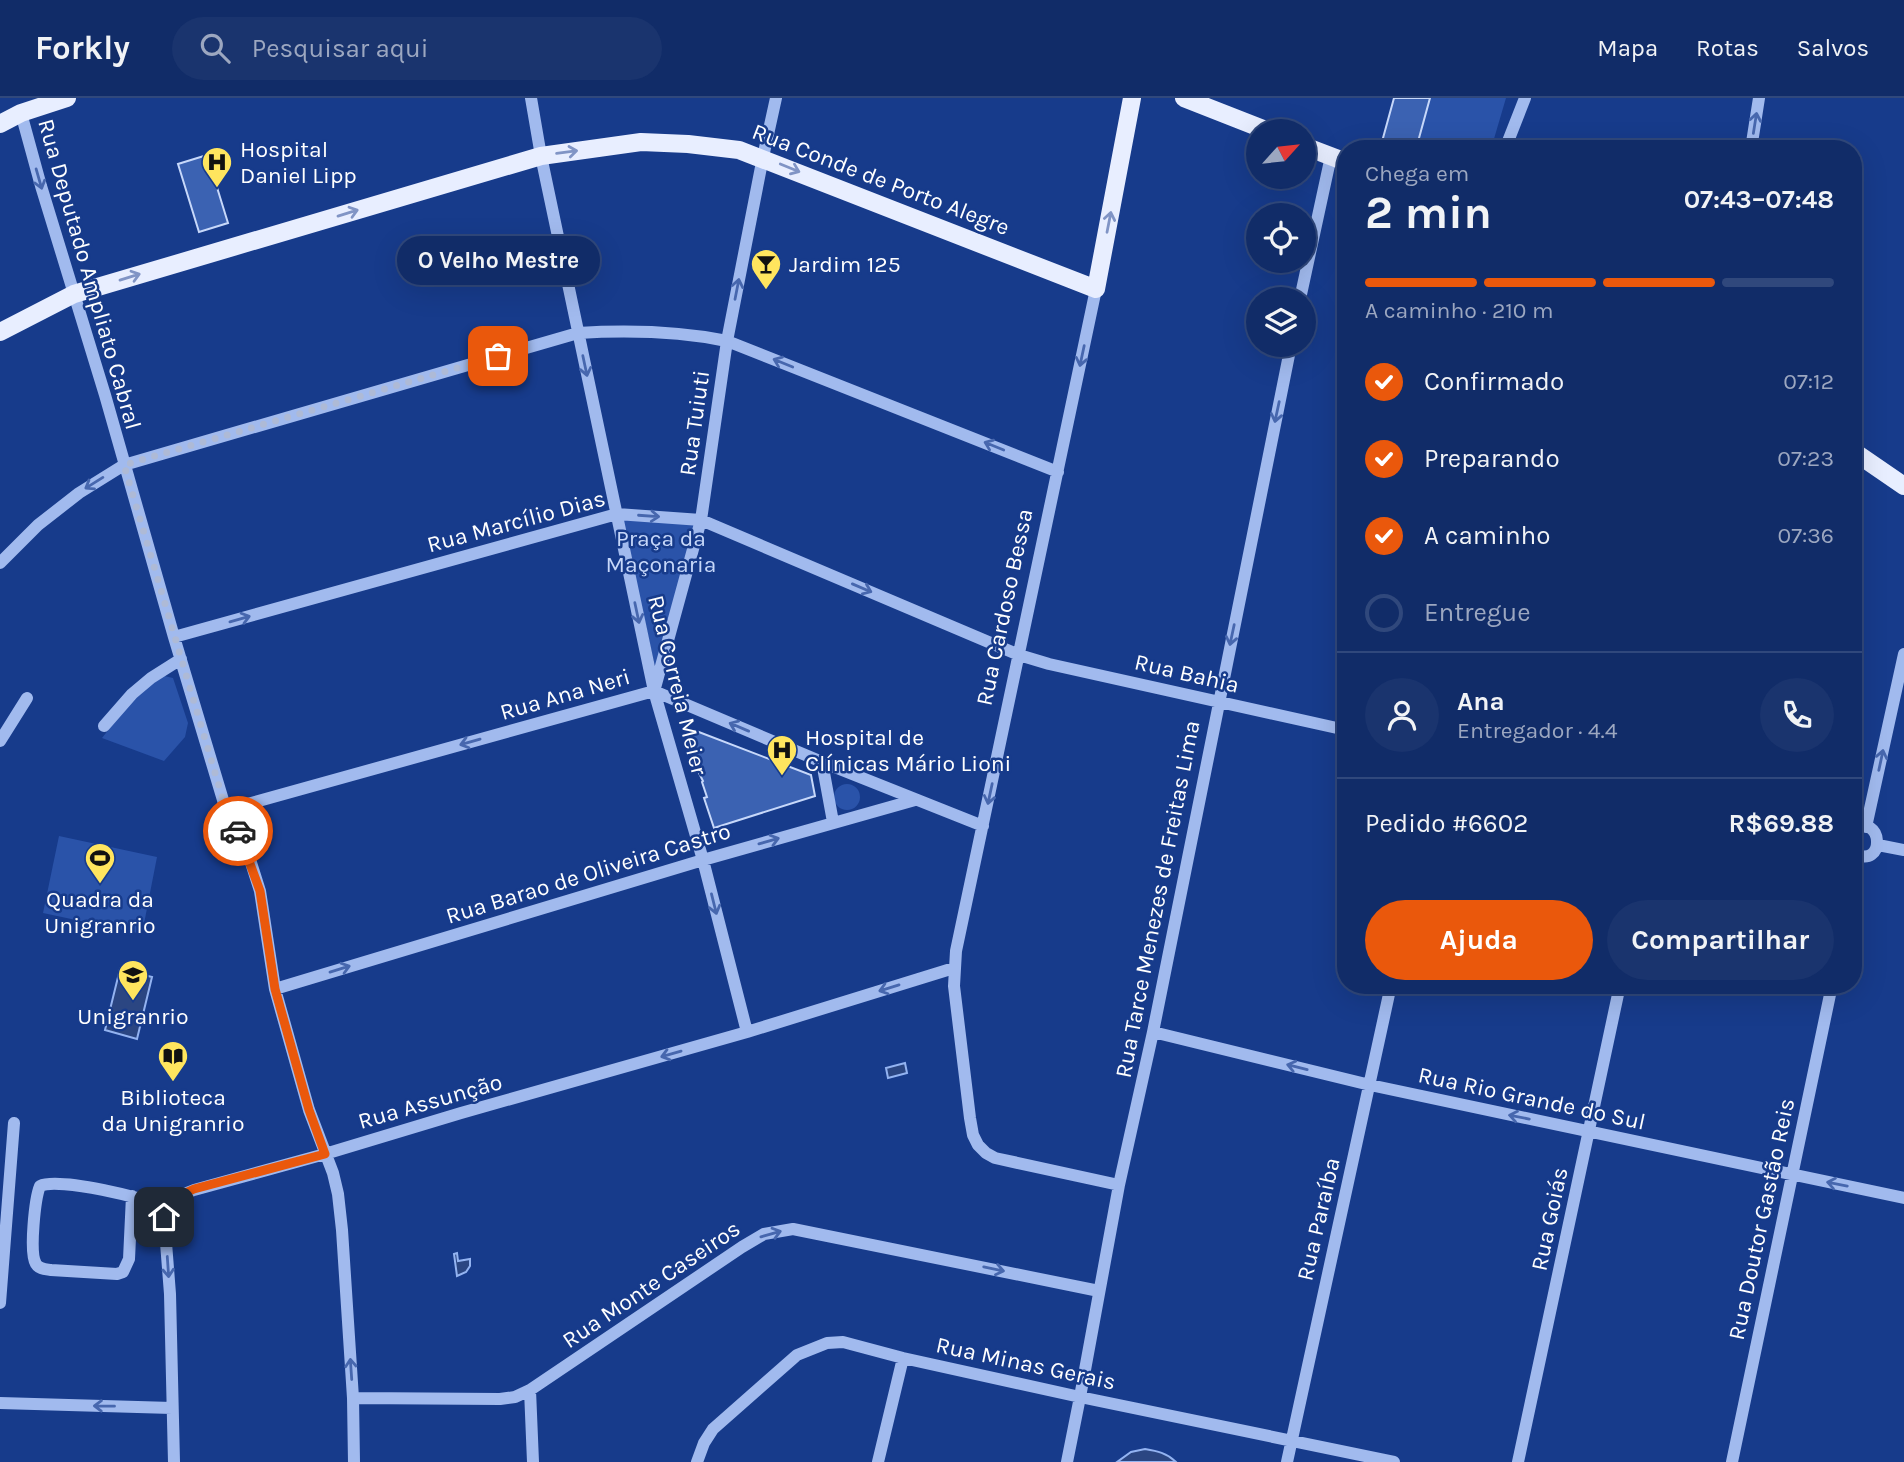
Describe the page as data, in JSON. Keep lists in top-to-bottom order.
{
  "streets": {
    "main road": ["Rua Conde de Porto Alegre", "Rua Cardoso Bessa"],
    "street": [
      "Rua Deputado Ampliato Cabral",
      "Rua Tuiuti",
      "Rua Marcílio Dias",
      "Rua Bahia",
      "Rua Correia Meier",
      "Rua Ana Neri",
      "Rua Barao de Oliveira Castro",
      "Rua Tarce Menezes de Freitas Lima",
      "Rua Rio Grande do Sul",
      "Rua Assunção",
      "Rua Paraíba",
      "Rua Goiás",
      "Rua Doutor Gastão Reis",
      "Rua Monte Caseiros",
      "Rua Minas Gerais"
    ]
  },
  "crossings": [
    ["Rua Conde de Porto Alegre", "Rua Deputado Ampliato Cabral"],
    ["Rua Conde de Porto Alegre", "Rua Tuiuti"],
    ["Rua Conde de Porto Alegre", "Rua Cardoso Bessa"],
    ["Rua Conde de Porto Alegre", "Rua Correia Meier"],
    ["Rua Deputado Ampliato Cabral", "Rua Marcílio Dias"],
    ["Rua Deputado Ampliato Cabral", "Rua Ana Neri"],
    ["Rua Deputado Ampliato Cabral", "Rua Barao de Oliveira Castro"],
    ["Rua Deputado Ampliato Cabral", "Rua Assunção"],
    ["Rua Deputado Ampliato Cabral", "Rua Monte Caseiros"],
    ["Rua Tuiuti", "Rua Marcílio Dias"],
    ["Rua Tuiuti", "Rua Correia Meier"],
    ["Rua Tuiuti", "Rua Ana Neri"],
    ["Rua Marcílio Dias", "Rua Cardoso Bessa"],
    ["Rua Marcílio Dias", "Rua Bahia"],
    ["Rua Marcílio Dias", "Rua Correia Meier"],
    ["Rua Cardoso Bessa", "Rua Bahia"],
    ["Rua Cardoso Bessa", "Rua Ana Neri"],
    ["Rua Cardoso Bessa", "Rua Tarce Menezes de Freitas Lima"],
    ["Rua Cardoso Bessa", "Rua Assunção"],
    ["Rua Bahia", "Rua Tarce Menezes de Freitas Lima"],
    ["Rua Correia Meier", "Rua Ana Neri"],
    ["Rua Correia Meier", "Rua Barao de Oliveira Castro"],
    ["Rua Correia Meier", "Rua Assunção"],
    ["Rua Ana Neri", "Rua Barao de Oliveira Castro"],
    ["Rua Tarce Menezes de Freitas Lima", "Rua Rio Grande do Sul"],
    ["Rua Tarce Menezes de Freitas Lima", "Rua Monte Caseiros"],
    ["Rua Tarce Menezes de Freitas Lima", "Rua Minas Gerais"],
    ["Rua Rio Grande do Sul", "Rua Paraíba"],
    ["Rua Rio Grande do Sul", "Rua Goiás"],
    ["Rua Rio Grande do Sul", "Rua Doutor Gastão Reis"],
    ["Rua Paraíba", "Rua Minas Gerais"]
  ],
  "one_way": [
    "Rua Conde de Porto Alegre",
    "Rua Marcílio Dias",
    "Rua Correia Meier",
    "Rua Ana Neri",
    "Rua Barao de Oliveira Castro",
    "Rua Rio Grande do Sul",
    "Rua Assunção",
    "Rua Monte Caseiros"
  ],
  "parks": ["Praça da Maçonaria"],
  "places": {
    "hospital": ["Hospital Daniel Lipp", "Hospital de Clínicas Mário Lioni"],
    "bar": ["Jardim 125"],
    "other": ["O Velho Mestre"],
    "sports": ["Quadra da Unigranrio"],
    "school or university": ["Unigranrio"],
    "library": ["Biblioteca da Unigranrio"]
  },
  "north": "top right",
  "page": {
    "header": "Forkly",
    "search": "Pesquisar aqui",
    "nav": ["Mapa", "Rotas", "Salvos"],
    "heading": ["2 min", "Chega em", "07:43–07:48"],
    "panel": [
      "Ana",
      "Entregador · 4.4",
      "Pedido #6602",
      "R$69.88"
    ],
    "bubble": "O Velho Mestre",
    "bar": "A caminho · 210 m",
    "list": [
      ["Confirmado", "07:12"],
      ["Preparando", "07:23"],
      ["A caminho", "07:36"],
      "Entregue"
    ],
    "buttons": ["Ajuda", "Compartilhar"]
  }
}
